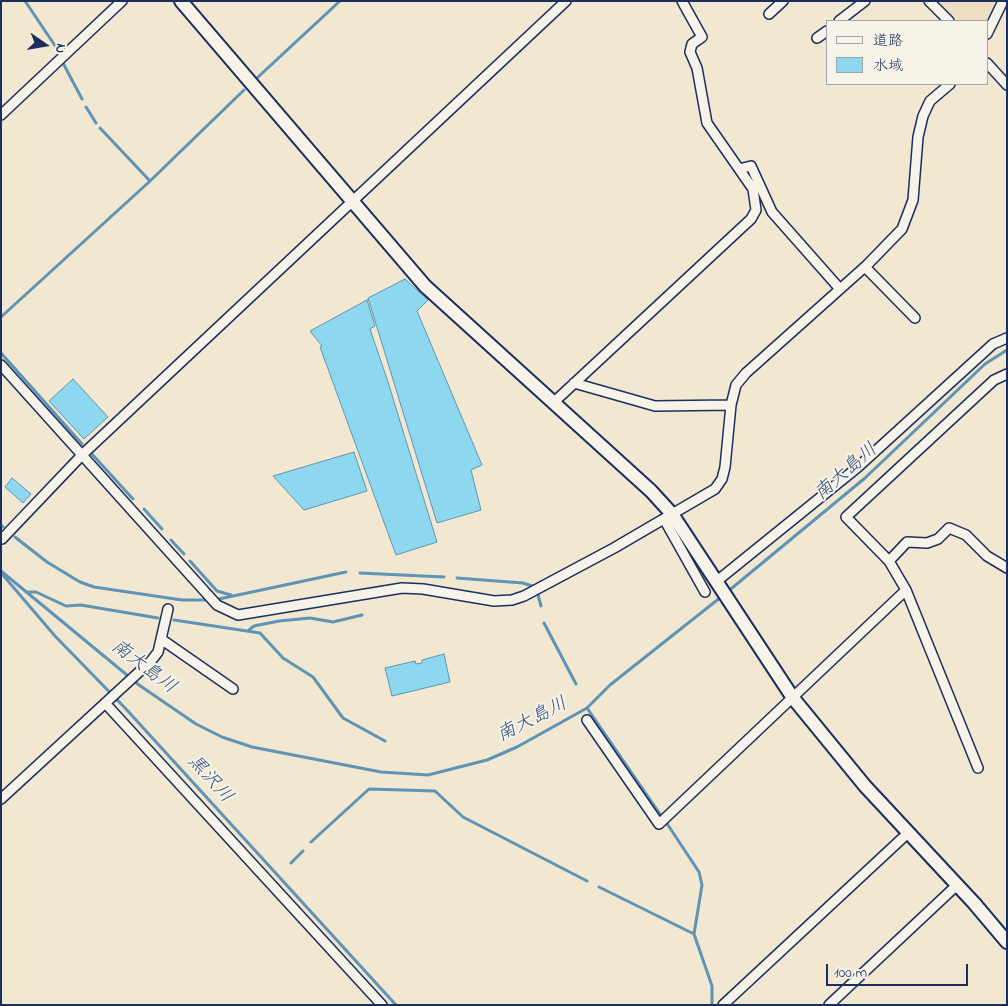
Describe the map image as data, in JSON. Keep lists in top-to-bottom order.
{
  "water": ["南大島川", "黒沢川"],
  "legend": ["道路", "水域"],
  "scale_bar": "100 m",
  "north": "right"
}
